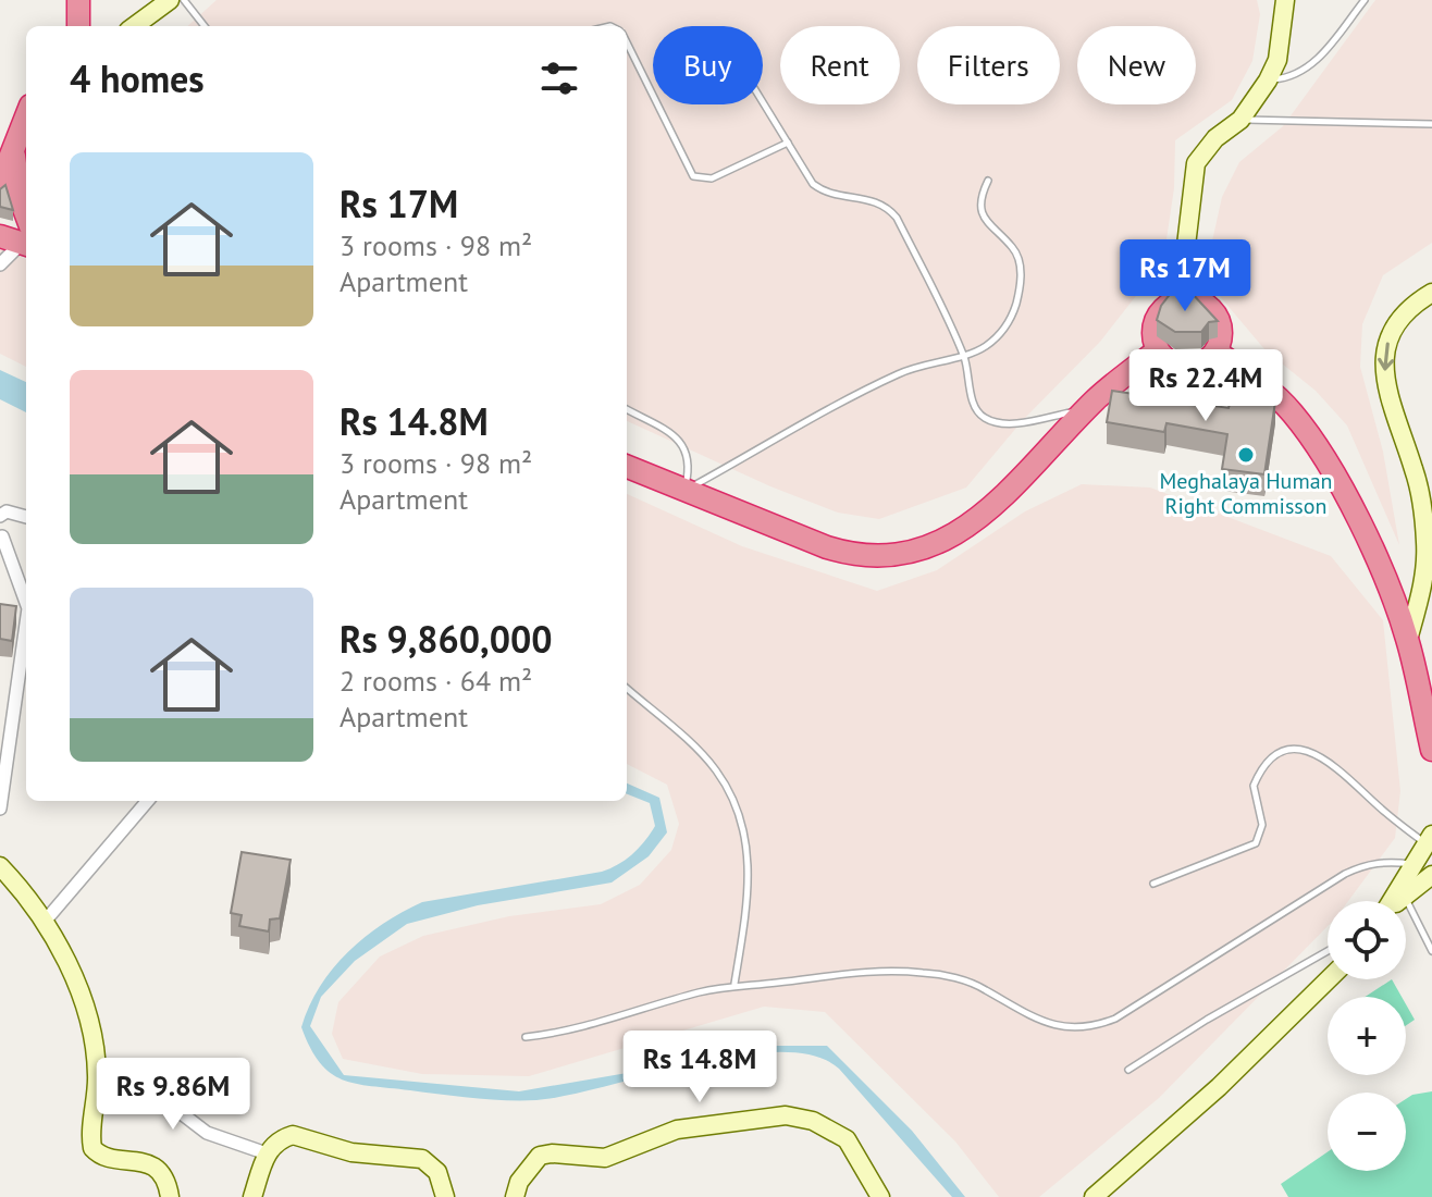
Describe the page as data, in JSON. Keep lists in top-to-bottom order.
{
  "places": ["Meghalaya Human Right Commisson"],
  "page": {
    "chip": [
      "Buy",
      "Rent",
      "Filters",
      "New"
    ],
    "heading": "4 homes",
    "list": [
      {
        "name": "Rs 17M",
        "note": "3 rooms · 98 m² · Apartment"
      },
      {
        "name": "Rs 14.8M",
        "note": "3 rooms · 98 m² · Apartment"
      },
      {
        "name": "Rs 9,860,000",
        "note": "2 rooms · 64 m² · Apartment"
      }
    ],
    "price": [
      "Rs 17M",
      "Rs 22.4M",
      "Rs 14.8M",
      "Rs 9.86M"
    ],
    "map_buttons": ["+", "−"]
  }
}
